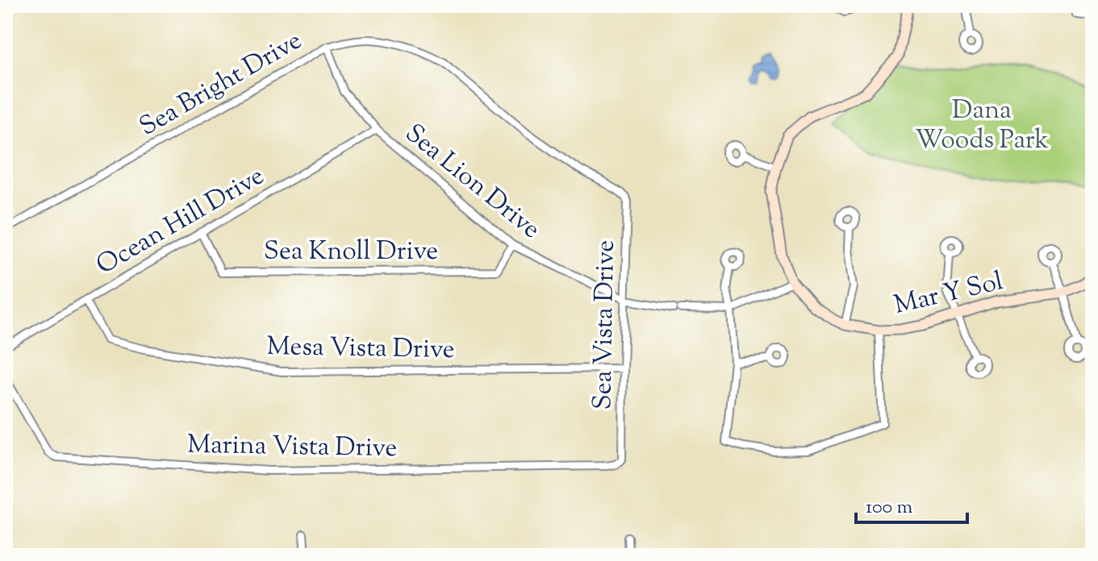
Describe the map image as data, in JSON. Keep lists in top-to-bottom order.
{
  "streets": {
    "street": [
      "Sea Bright Drive",
      "Sea Lion Drive",
      "Ocean Hill Drive",
      "Sea Knoll Drive",
      "Mar Y Sol",
      "Sea Vista Drive",
      "Mesa Vista Drive",
      "Marina Vista Drive"
    ]
  },
  "crossings": [
    ["Sea Bright Drive", "Sea Lion Drive"],
    ["Sea Bright Drive", "Sea Vista Drive"],
    ["Sea Lion Drive", "Ocean Hill Drive"],
    ["Sea Lion Drive", "Sea Knoll Drive"],
    ["Sea Lion Drive", "Mar Y Sol"],
    ["Sea Lion Drive", "Sea Vista Drive"],
    ["Ocean Hill Drive", "Sea Knoll Drive"],
    ["Ocean Hill Drive", "Mesa Vista Drive"],
    ["Sea Vista Drive", "Mesa Vista Drive"],
    ["Sea Vista Drive", "Marina Vista Drive"]
  ],
  "parks": ["Dana Woods Park"],
  "scale_bar": "100 m"
}
